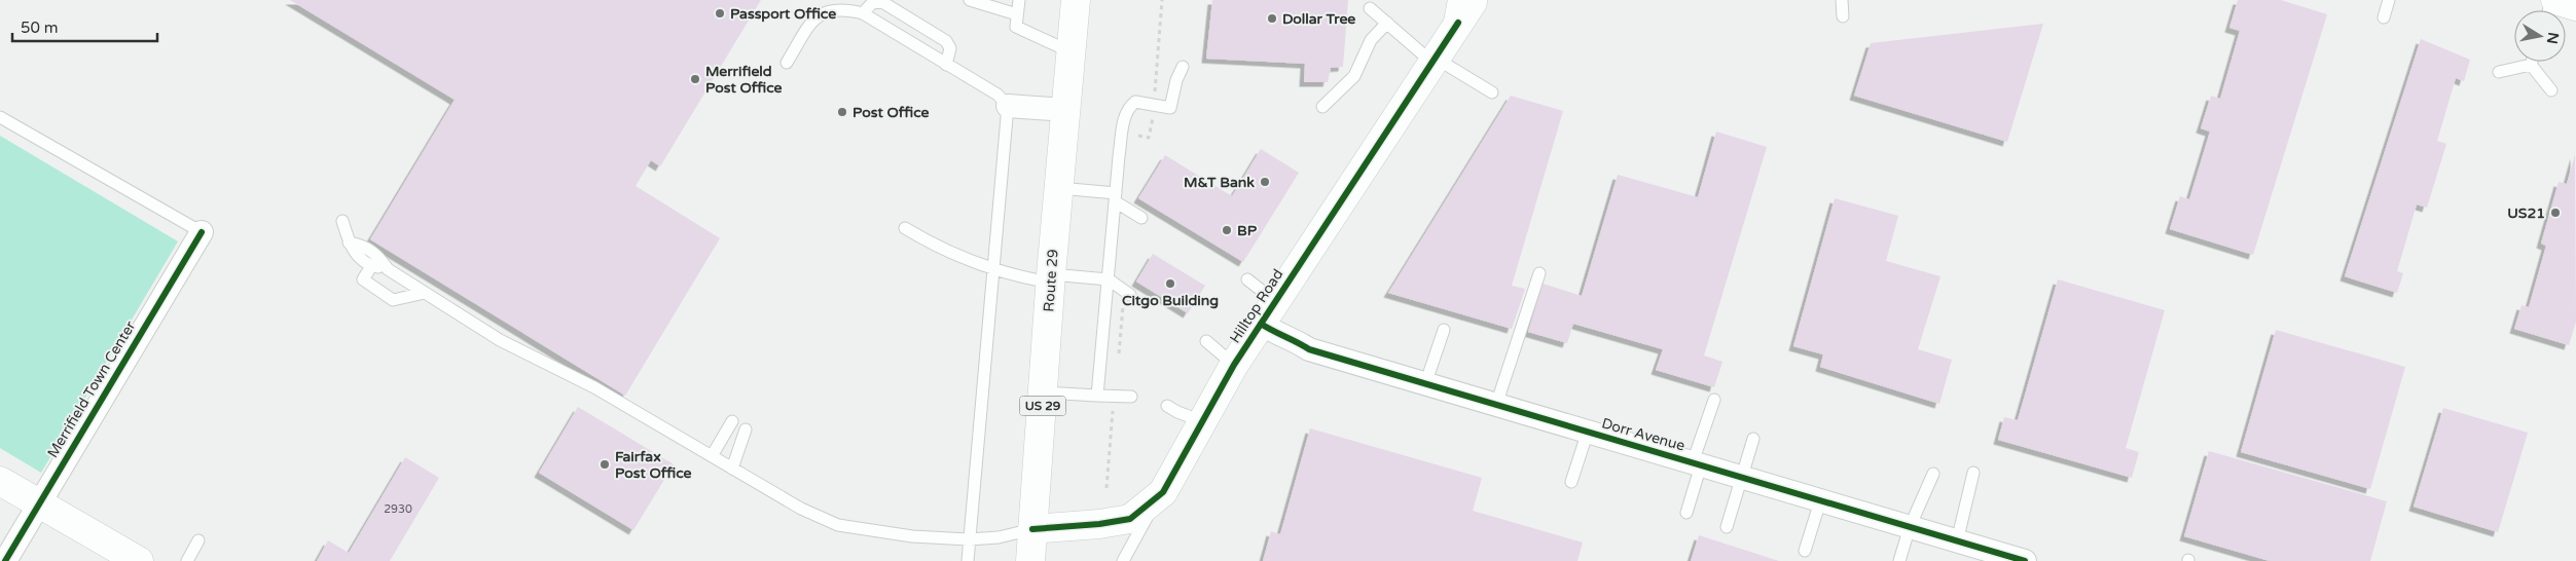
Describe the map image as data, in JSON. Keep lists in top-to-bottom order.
{
  "streets": {
    "street": [
      "Route 29",
      "Hilltop Road",
      "Merrifield Town Center",
      "US 29",
      "Dorr Avenue"
    ]
  },
  "crossings": [
    ["Route 29", "Hilltop Road"],
    ["Hilltop Road", "Dorr Avenue"]
  ],
  "places": [
    "Passport Office",
    "Dollar Tree",
    "Merrifield Post Office",
    "Post Office",
    "M&T Bank",
    "US21",
    "BP",
    "Citgo Building",
    "Fairfax Post Office"
  ],
  "house_numbers": ["2930"],
  "scale_bar": "50 m",
  "north": "right"
}
